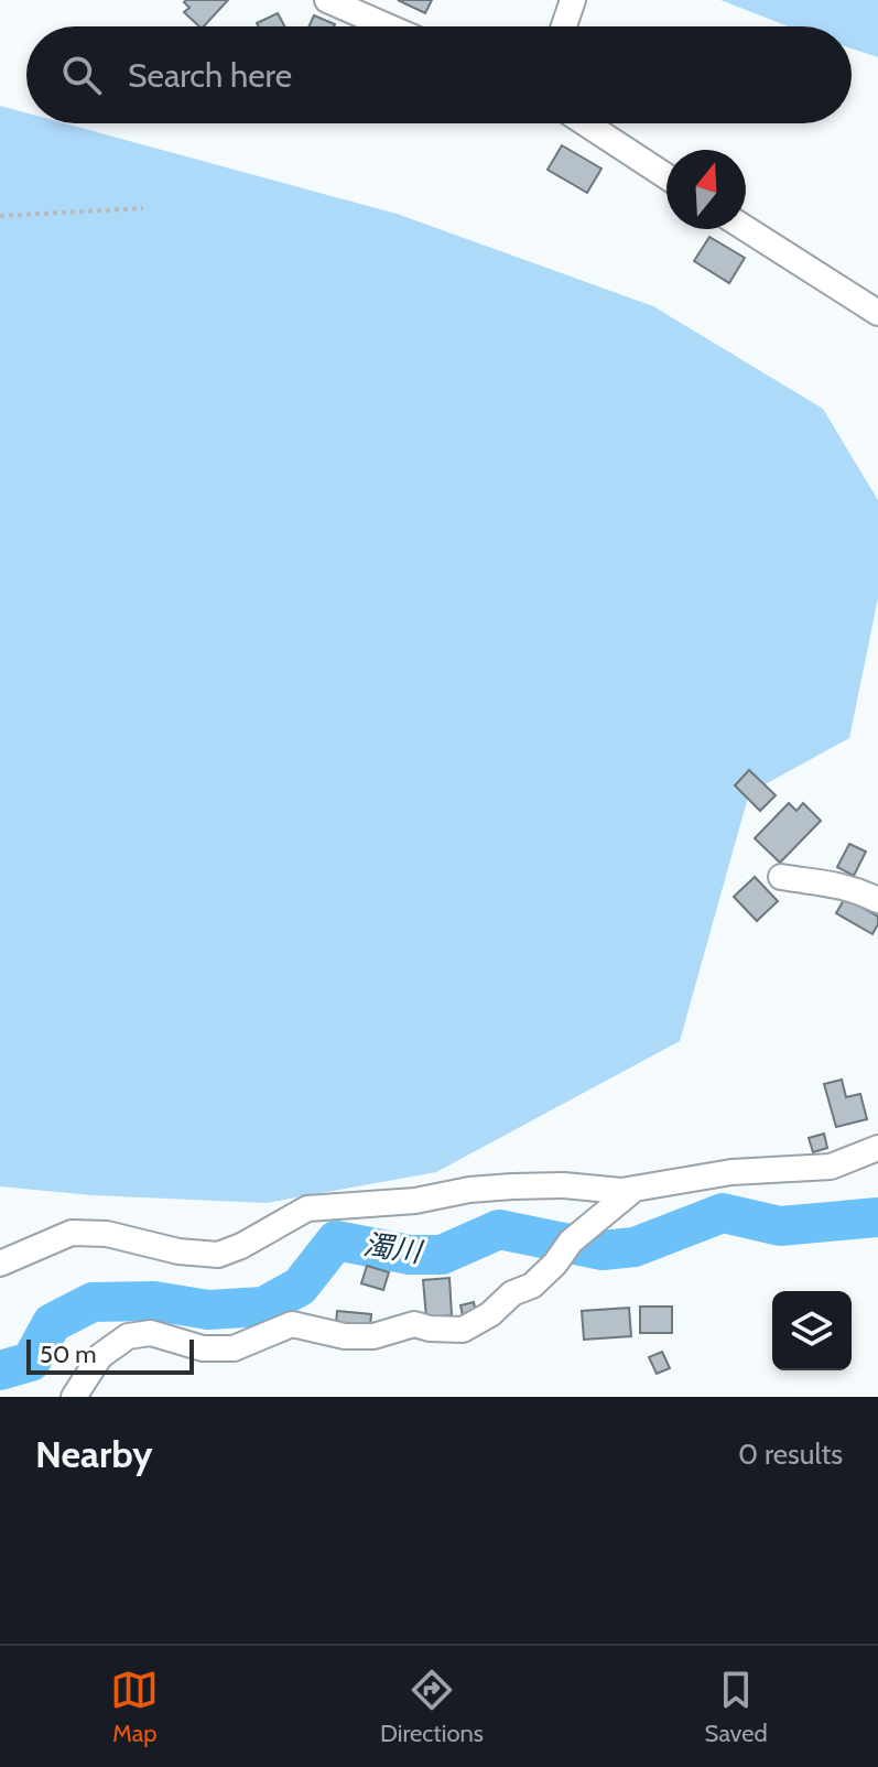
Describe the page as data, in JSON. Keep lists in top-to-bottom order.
{
  "water": ["濁川"],
  "scale_bar": "50 m",
  "north": "top",
  "page": {
    "search": "Search here",
    "scale": "50 m",
    "heading": ["Nearby", "0 results"],
    "nav": ["Map", "Directions", "Saved"]
  }
}
